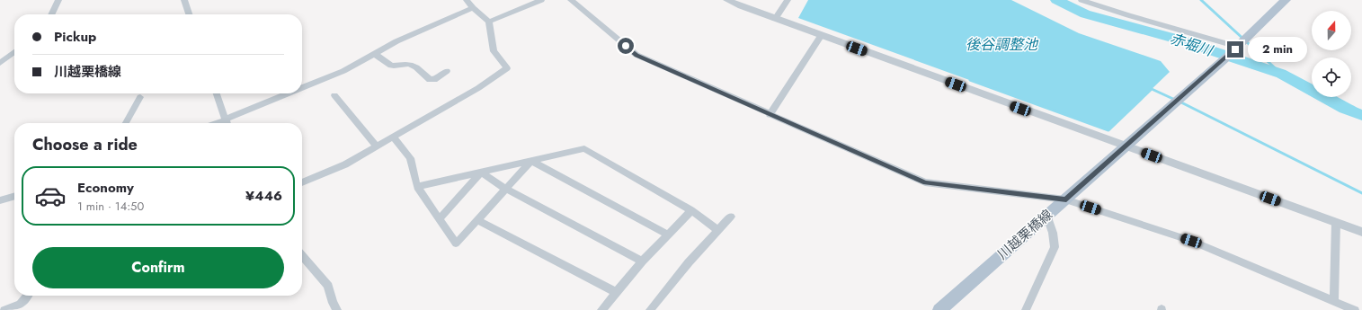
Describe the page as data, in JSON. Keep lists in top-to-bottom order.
{
  "streets": {
    "main road": ["川越栗橋線"]
  },
  "water": ["後谷調整池", "赤堀川"],
  "north": "top",
  "page": {
    "banner": ["Pickup", "川越栗橋線"],
    "bubble": "2 min",
    "heading": "Choose a ride",
    "list": [
      {
        "name": "Economy",
        "note": "1 min · 14:50",
        "value": "¥446"
      }
    ],
    "buttons": "Confirm"
  }
}
